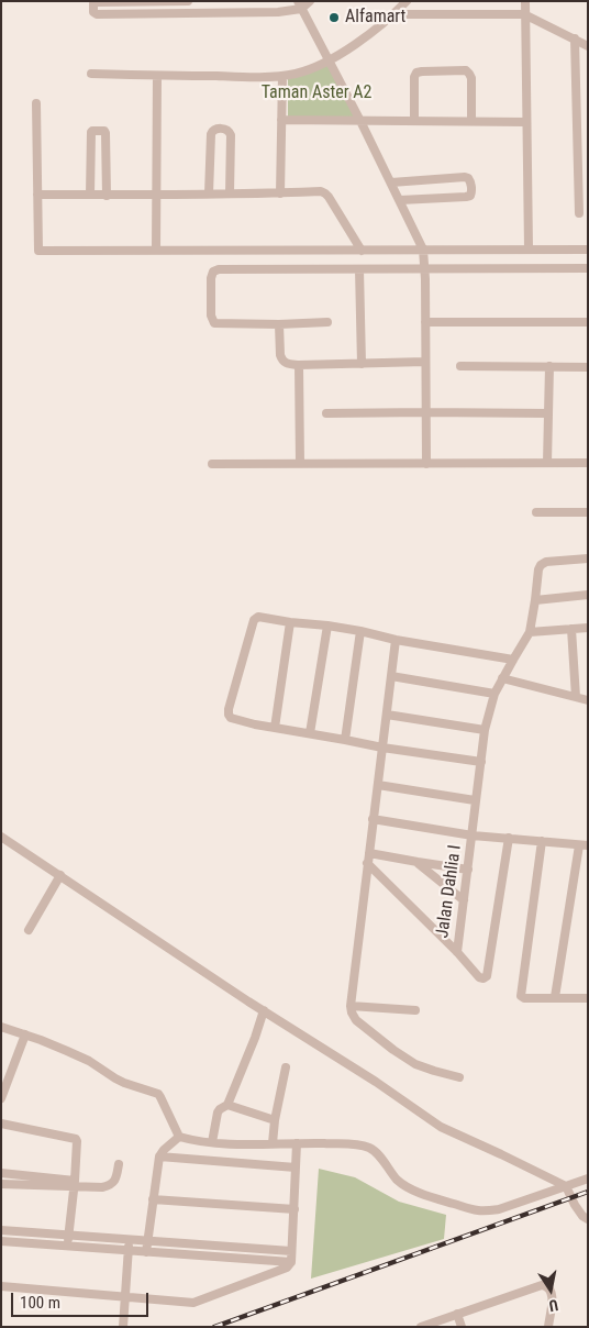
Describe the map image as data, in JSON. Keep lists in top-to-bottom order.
{
  "streets": {
    "street": ["Jalan Dahlia I"]
  },
  "parks": ["Taman Aster A2"],
  "places": ["Alfamart"],
  "scale_bar": "100 m",
  "north": "bottom"
}
